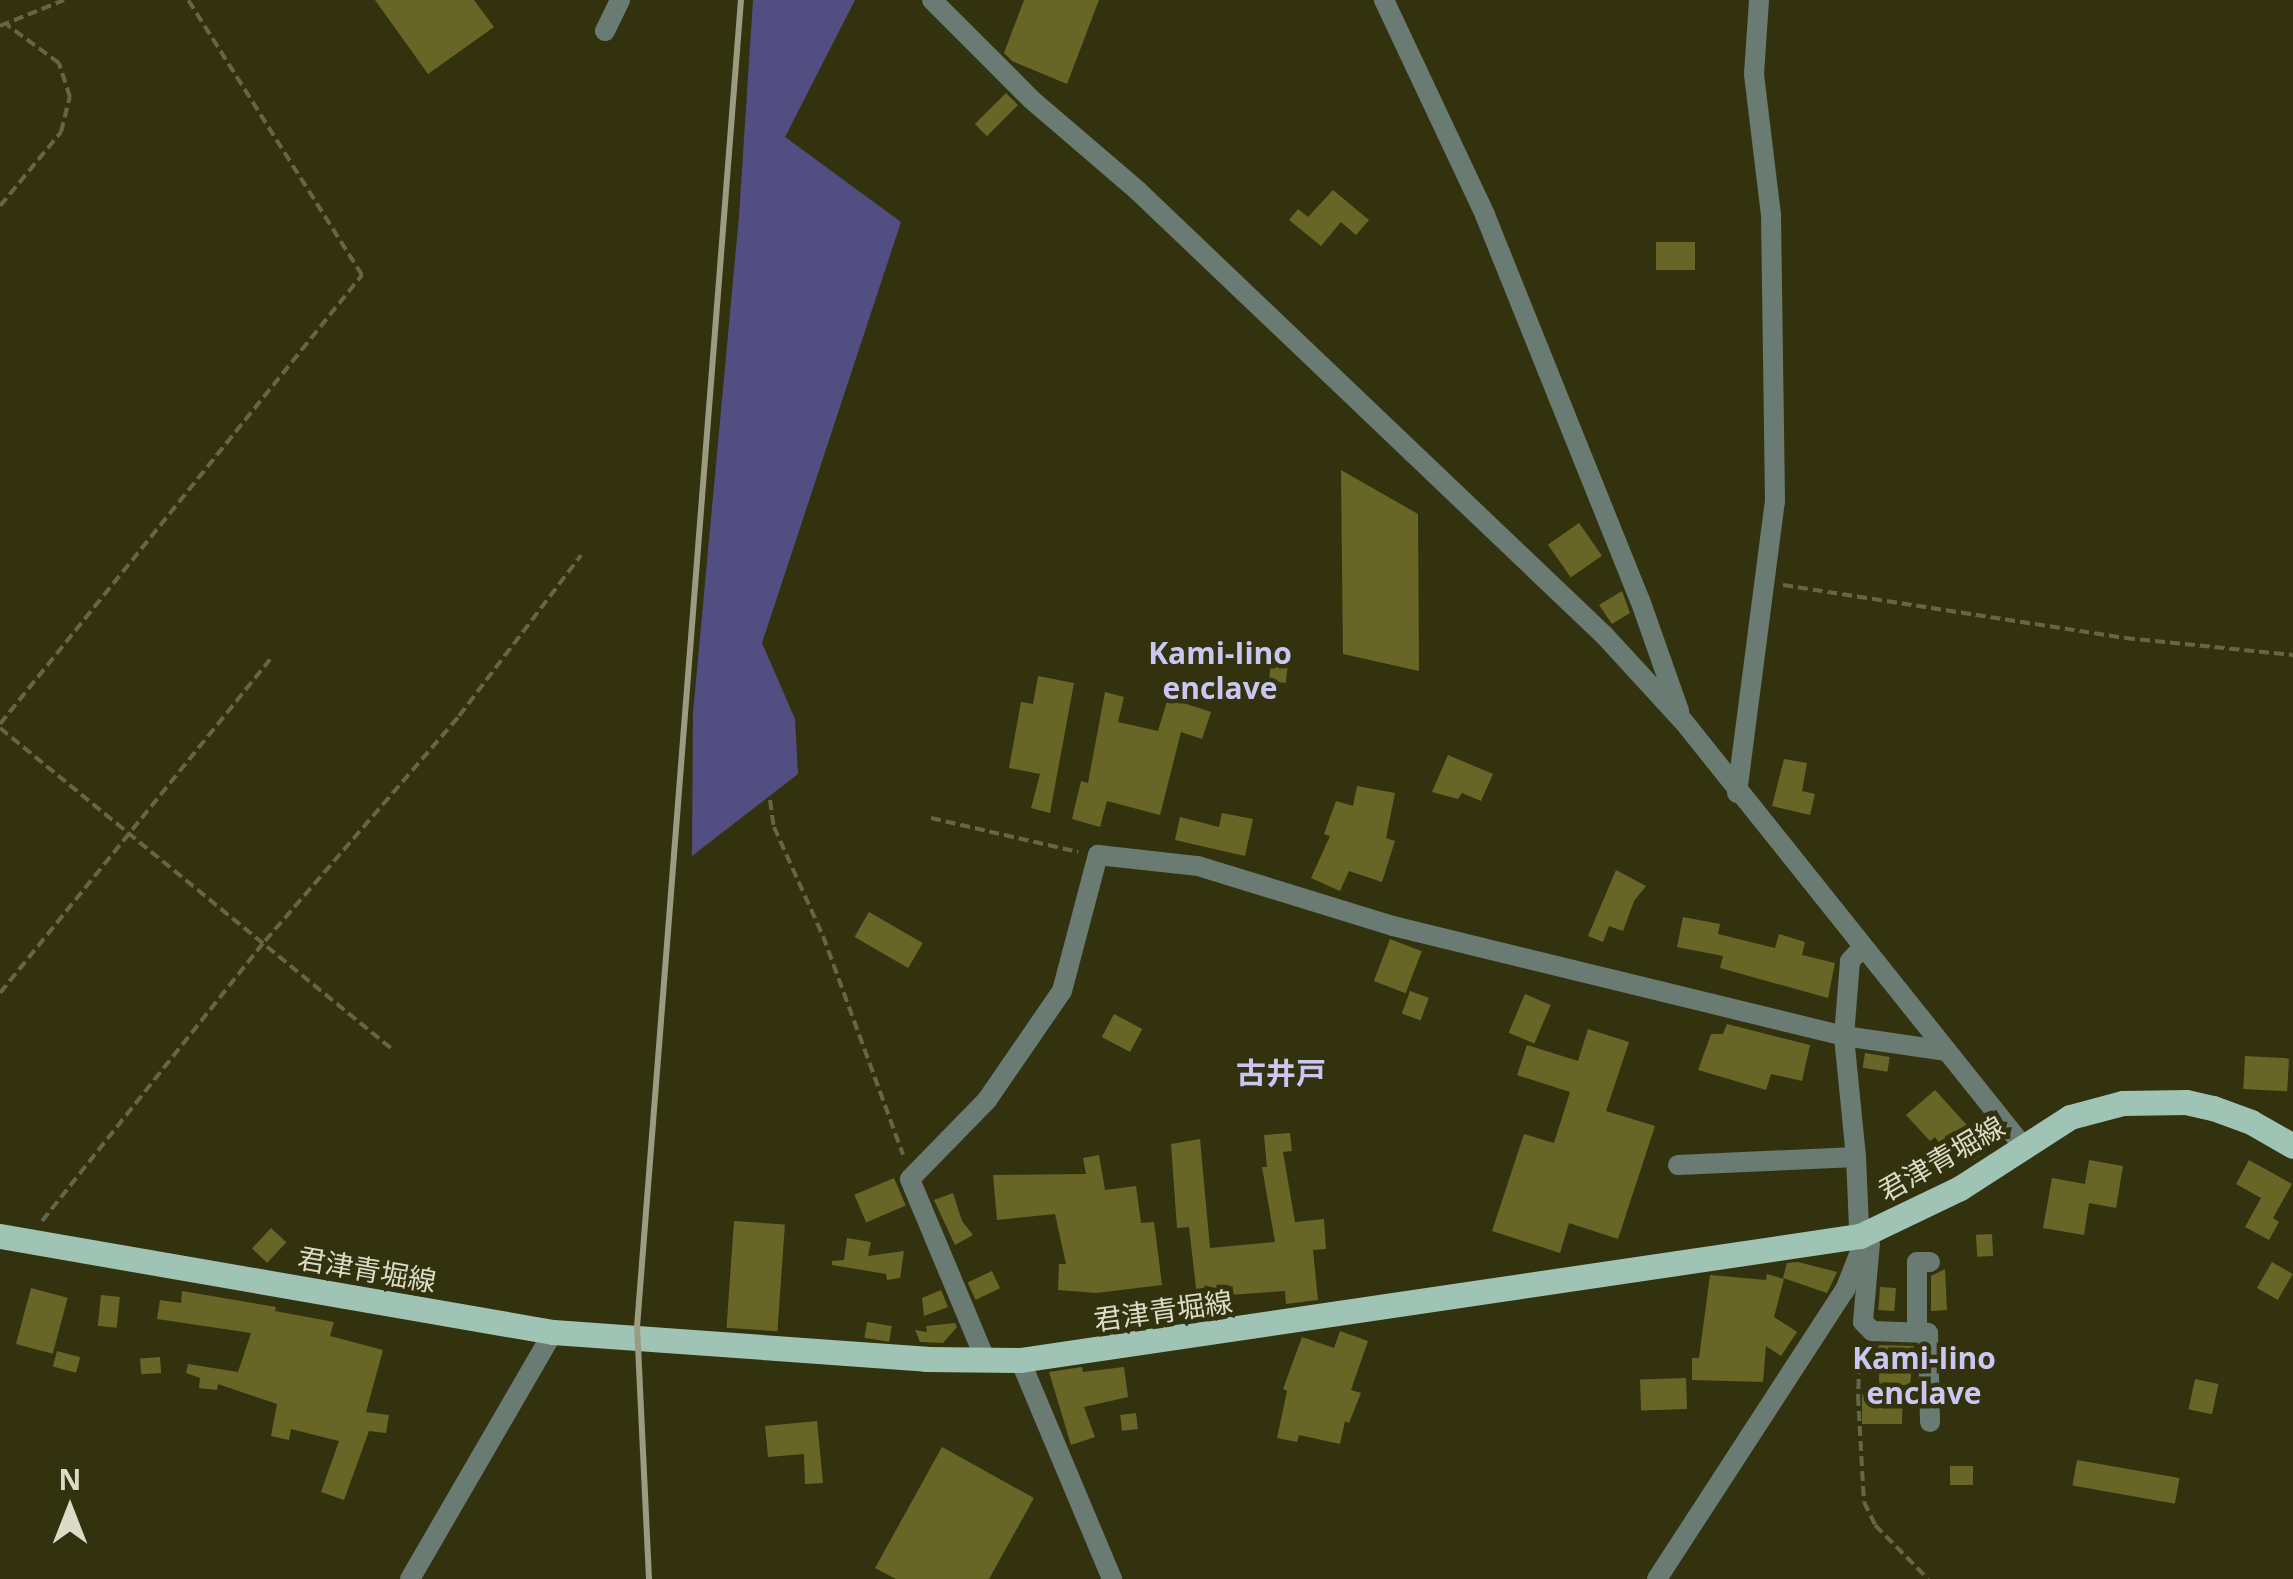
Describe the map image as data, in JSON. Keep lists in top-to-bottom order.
{
  "streets": {
    "main road": ["君津青堀線"]
  },
  "districts": ["Kami-Iino enclave", "古井戸", "Kami-Iino enclave"],
  "north": "top"
}
